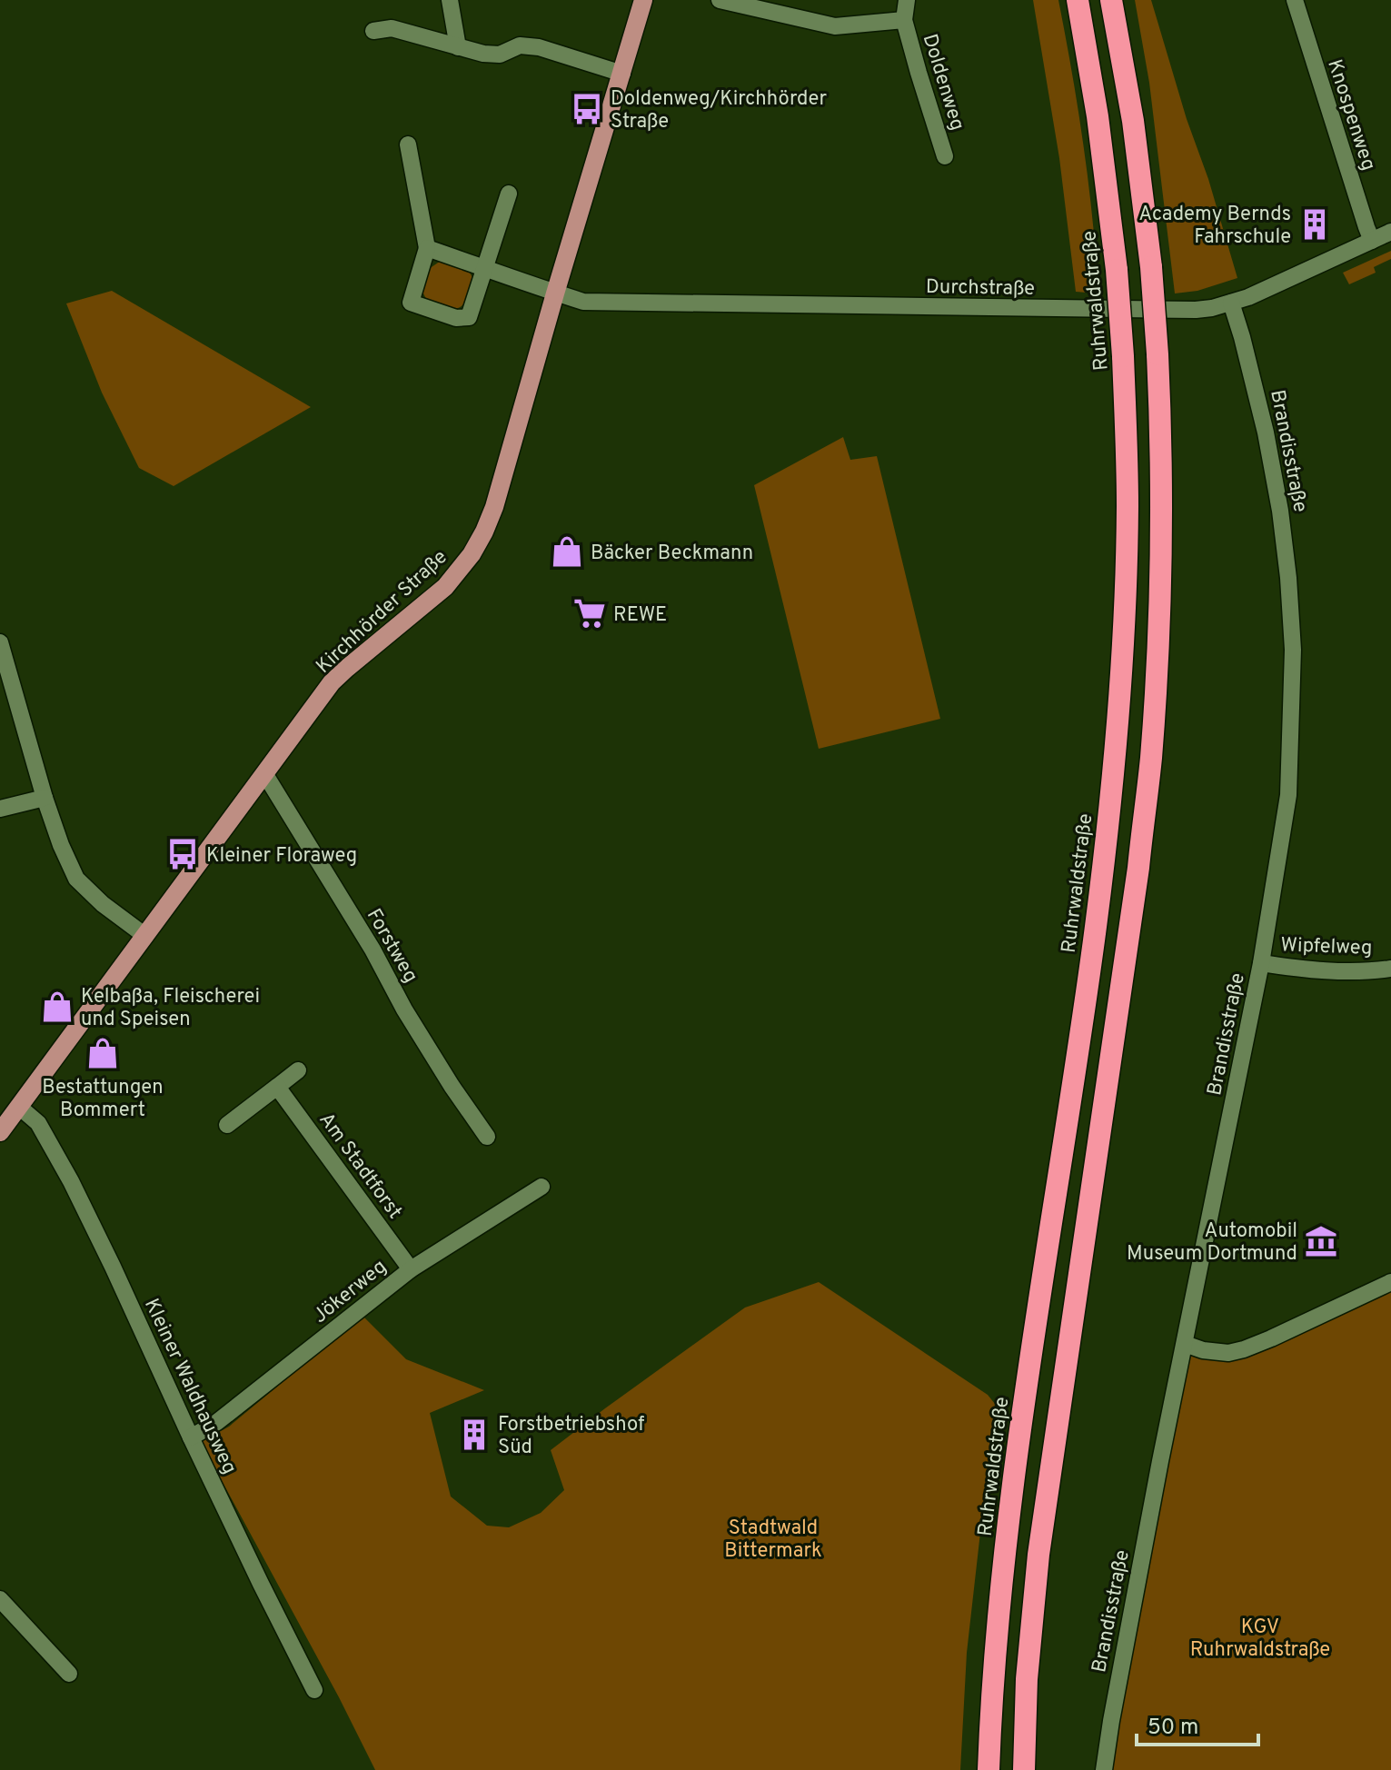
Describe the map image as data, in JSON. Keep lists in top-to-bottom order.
{
  "streets": {
    "highway": ["Ruhrwaldstraße"],
    "main road": ["Kirchhörder Straße"],
    "street": [
      "Doldenweg",
      "Knospenweg",
      "Durchstraße",
      "Brandisstraße",
      "Forstweg",
      "Wipfelweg",
      "Am Stadtforst",
      "Jökerweg",
      "Kleiner Waldhausweg"
    ]
  },
  "crossings": [
    ["Knospenweg", "Durchstraße"],
    ["Durchstraße", "Brandisstraße"],
    ["Durchstraße", "Kirchhörder Straße"],
    ["Brandisstraße", "Wipfelweg"],
    ["Kirchhörder Straße", "Forstweg"],
    ["Kirchhörder Straße", "Kleiner Waldhausweg"],
    ["Am Stadtforst", "Jökerweg"],
    ["Jökerweg", "Kleiner Waldhausweg"]
  ],
  "parks": ["Stadtwald Bittermark", "KGV Ruhrwaldstraße"],
  "places": {
    "bus stop": ["Doldenweg/Kirchhörder Straße", "Kleiner Floraweg"],
    "building": ["Academy Bernds Fahrschule", "Forstbetriebshof Süd"],
    "shop": ["Bäcker Beckmann", "Kelbaßa, Fleischerei und Speisen", "Bestattungen Bommert"],
    "supermarket": ["REWE"],
    "museum": ["Automobil Museum Dortmund"]
  },
  "scale_bar": "50 m"
}
